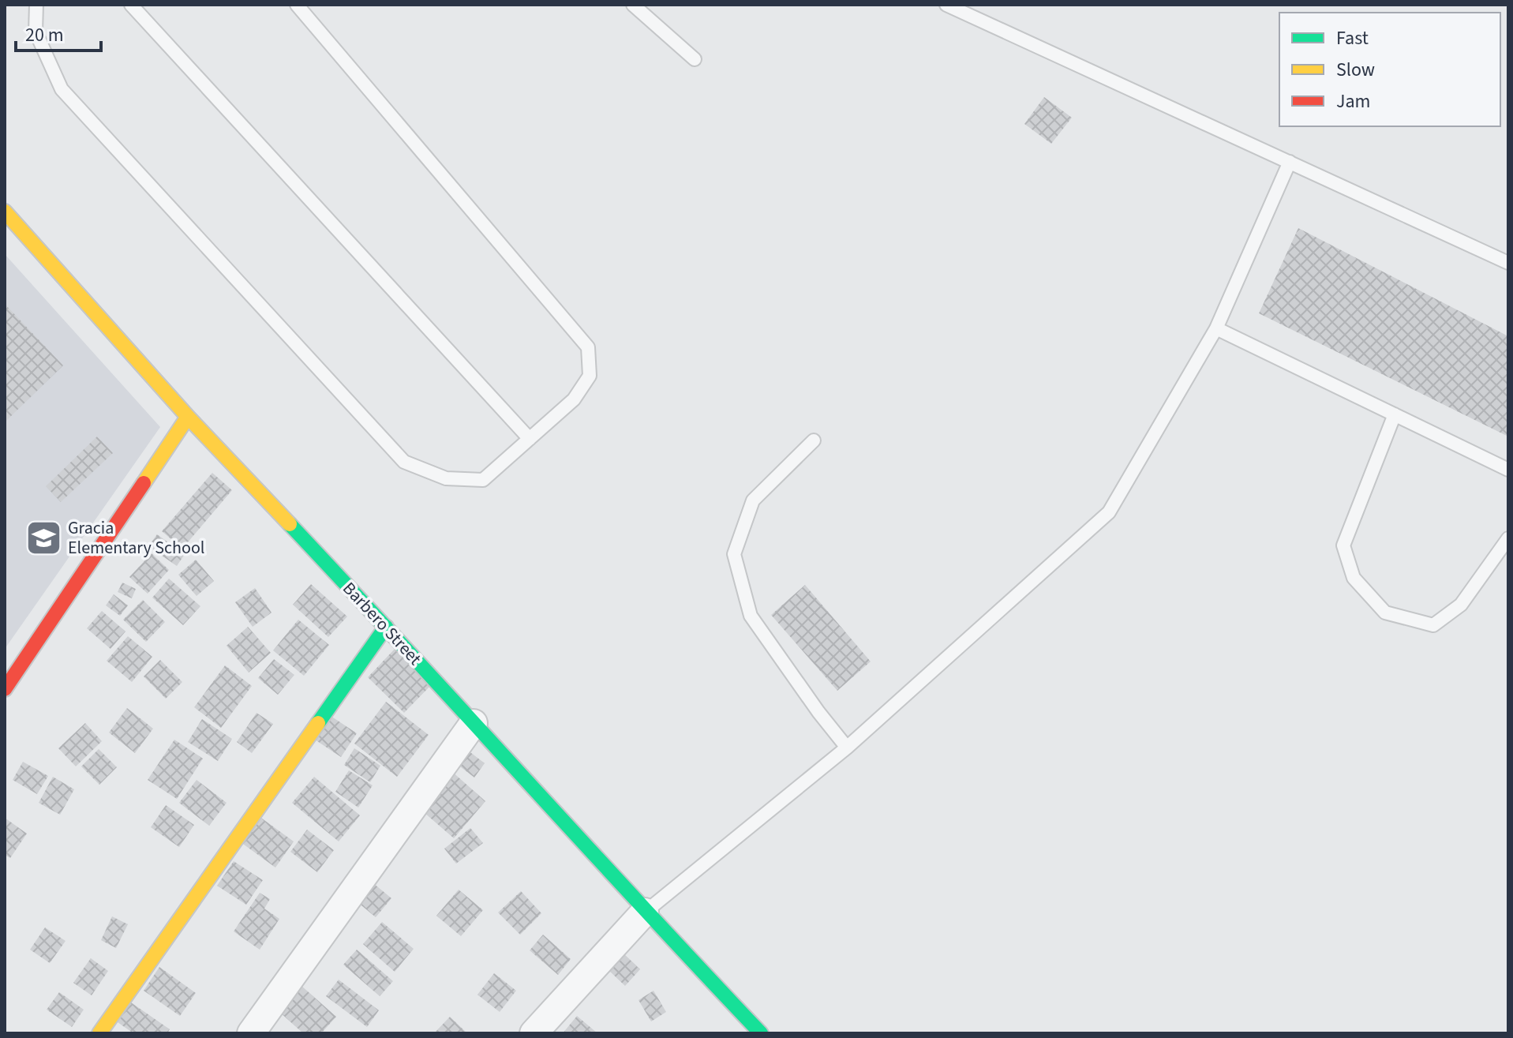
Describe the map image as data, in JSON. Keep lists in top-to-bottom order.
{
  "streets": {
    "street": ["Barbero Street"]
  },
  "places": {
    "school or university": ["Gracia Elementary School"]
  },
  "legend": ["Fast", "Slow", "Jam"],
  "scale_bar": "20 m"
}
